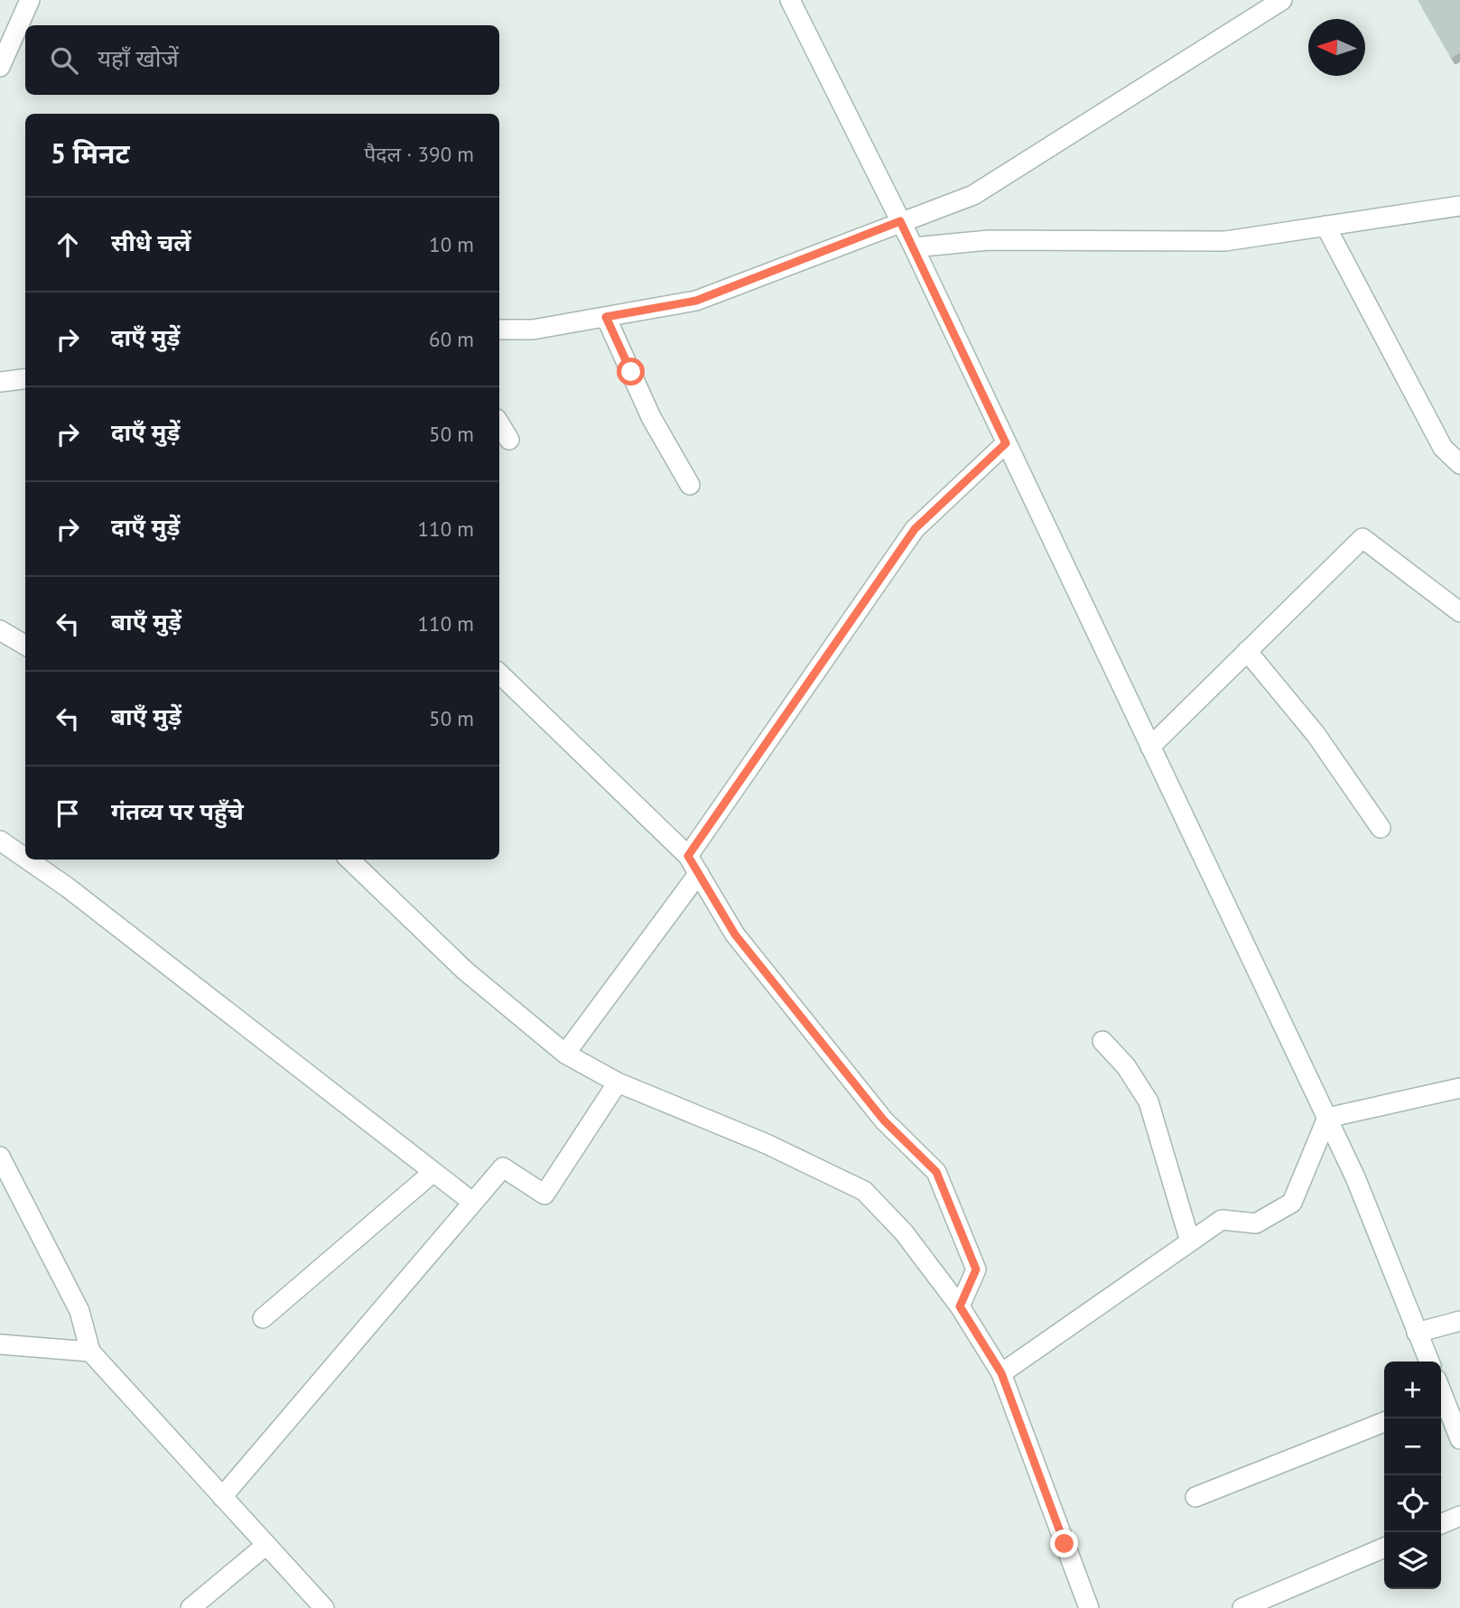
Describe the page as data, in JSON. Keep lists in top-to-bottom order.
{
  "north": "left",
  "page": {
    "search": "यहाँ खोजें",
    "heading": ["5 मिनट", "पैदल · 390 m"],
    "list": [
      ["सीधे चलें", "10 m"],
      ["दाएँ मुड़ें", "60 m"],
      ["दाएँ मुड़ें", "50 m"],
      ["दाएँ मुड़ें", "110 m"],
      ["बाएँ मुड़ें", "110 m"],
      ["बाएँ मुड़ें", "50 m"],
      "गंतव्य पर पहुँचे"
    ],
    "map_buttons": ["+", "−"]
  }
}
